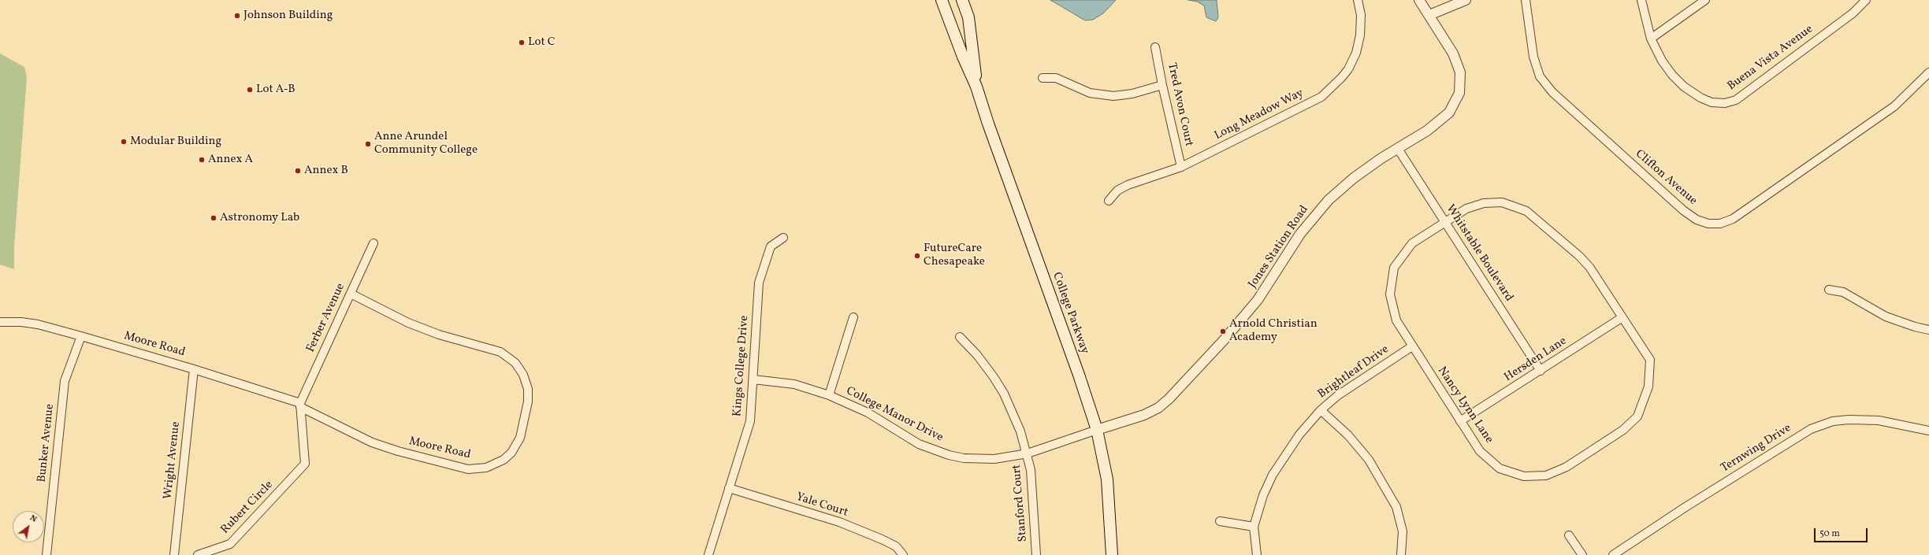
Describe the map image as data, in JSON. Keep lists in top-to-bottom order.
{
  "streets": {
    "main road": ["College Parkway"],
    "street": [
      "Buena Vista Avenue",
      "Tred Avon Court",
      "Long Meadow Way",
      "Clifton Avenue",
      "Jones Station Road",
      "Whitstable Boulevard",
      "Ferber Avenue",
      "Moore Road",
      "Hersden Lane",
      "Kings College Drive",
      "Brightleaf Drive",
      "Nancy Lynn Lane",
      "College Manor Drive",
      "Bunker Avenue",
      "Ternwing Drive",
      "Wright Avenue",
      "Stanford Court",
      "Yale Court",
      "Rubert Circle"
    ]
  },
  "crossings": [
    ["Tred Avon Court", "Long Meadow Way"],
    ["Jones Station Road", "Whitstable Boulevard"],
    ["Jones Station Road", "College Parkway"],
    ["Jones Station Road", "College Manor Drive"],
    ["Whitstable Boulevard", "Hersden Lane"],
    ["Whitstable Boulevard", "Nancy Lynn Lane"],
    ["College Parkway", "College Manor Drive"],
    ["Ferber Avenue", "Moore Road"],
    ["Ferber Avenue", "Rubert Circle"],
    ["Moore Road", "Bunker Avenue"],
    ["Moore Road", "Wright Avenue"],
    ["Moore Road", "Rubert Circle"],
    ["Hersden Lane", "Nancy Lynn Lane"],
    ["Kings College Drive", "College Manor Drive"],
    ["Kings College Drive", "Yale Court"],
    ["Brightleaf Drive", "Nancy Lynn Lane"],
    ["College Manor Drive", "Stanford Court"]
  ],
  "places": [
    "Johnson Building",
    "Lot C",
    "Lot A-B",
    "Modular Building",
    "Anne Arundel Community College",
    "Annex A",
    "Annex B",
    "Astronomy Lab",
    "FutureCare Chesapeake",
    "Arnold Christian Academy"
  ],
  "scale_bar": "50 m",
  "north": "top right"
}
